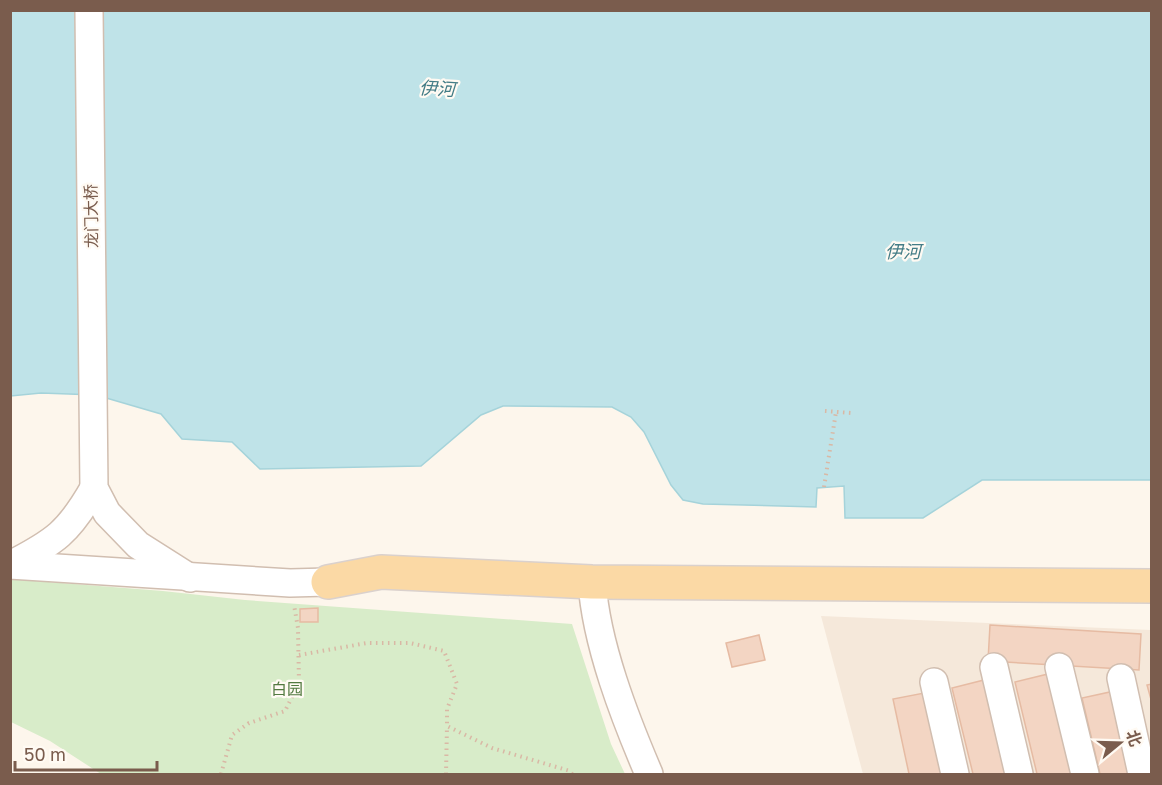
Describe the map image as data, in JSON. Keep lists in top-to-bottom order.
{
  "streets": {
    "street": ["龙门大桥"]
  },
  "water": ["伊河"],
  "parks": ["白园"],
  "scale_bar": "50 m",
  "north": "right"
}
